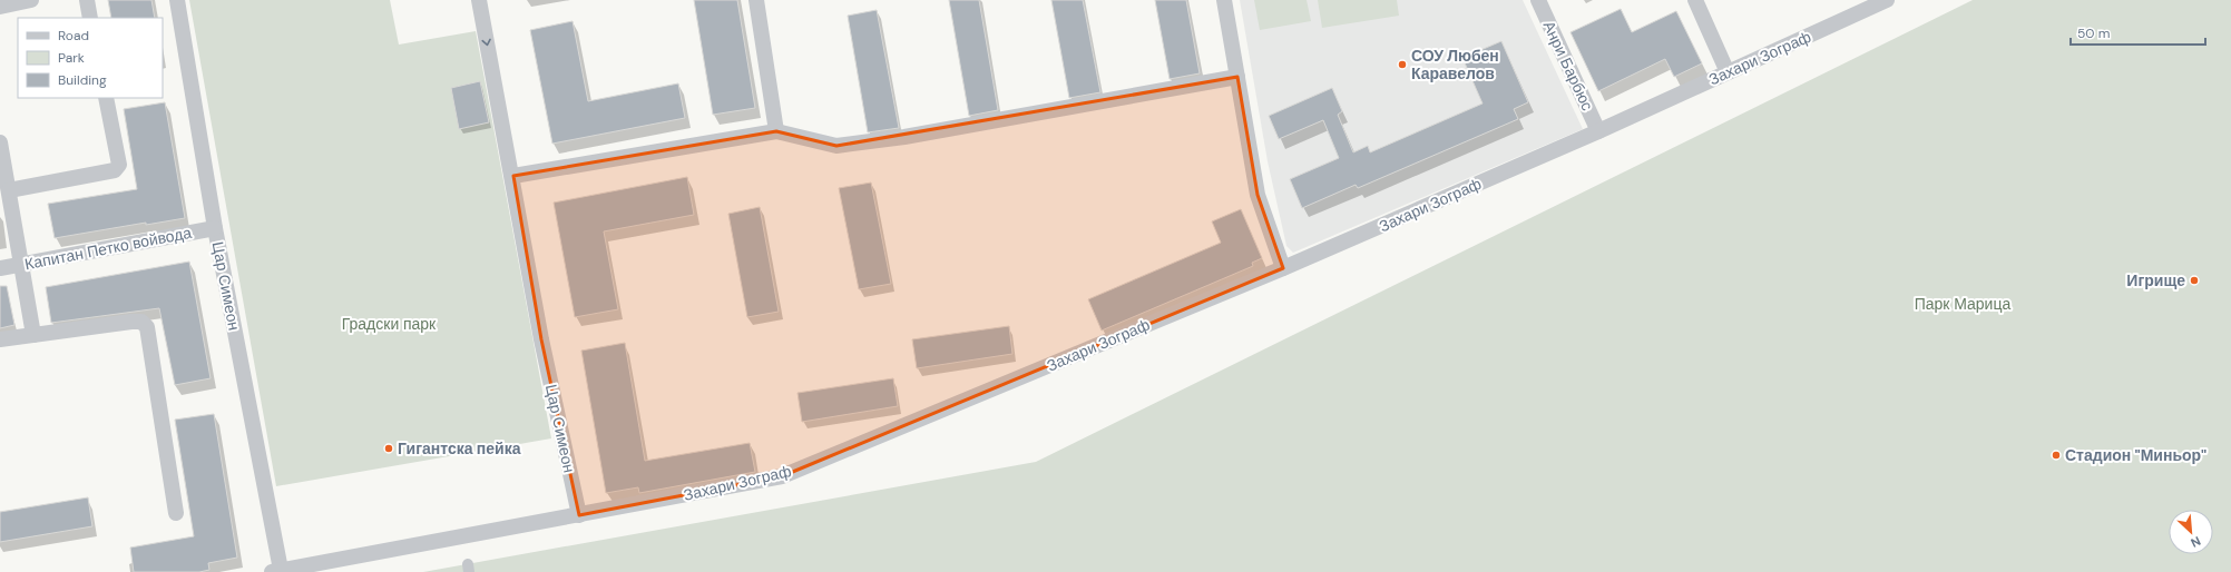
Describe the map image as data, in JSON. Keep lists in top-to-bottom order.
{
  "streets": {
    "street": [
      "Захари Зограф",
      "Анри Барбюс",
      "Капитан Петко войвода",
      "Цар Симеон"
    ]
  },
  "crossings": [
    ["Захари Зограф", "Анри Барбюс"],
    ["Захари Зограф", "Цар Симеон"],
    ["Капитан Петко войвода", "Цар Симеон"]
  ],
  "parks": ["Парк Марица", "Градски парк"],
  "places": [
    "СОУ Любен Каравелов",
    "Игрище",
    "Гигантска пейка",
    "Стадион \"Миньор\""
  ],
  "legend": ["Road", "Park", "Building"],
  "scale_bar": "50 m",
  "north": "bottom right"
}
